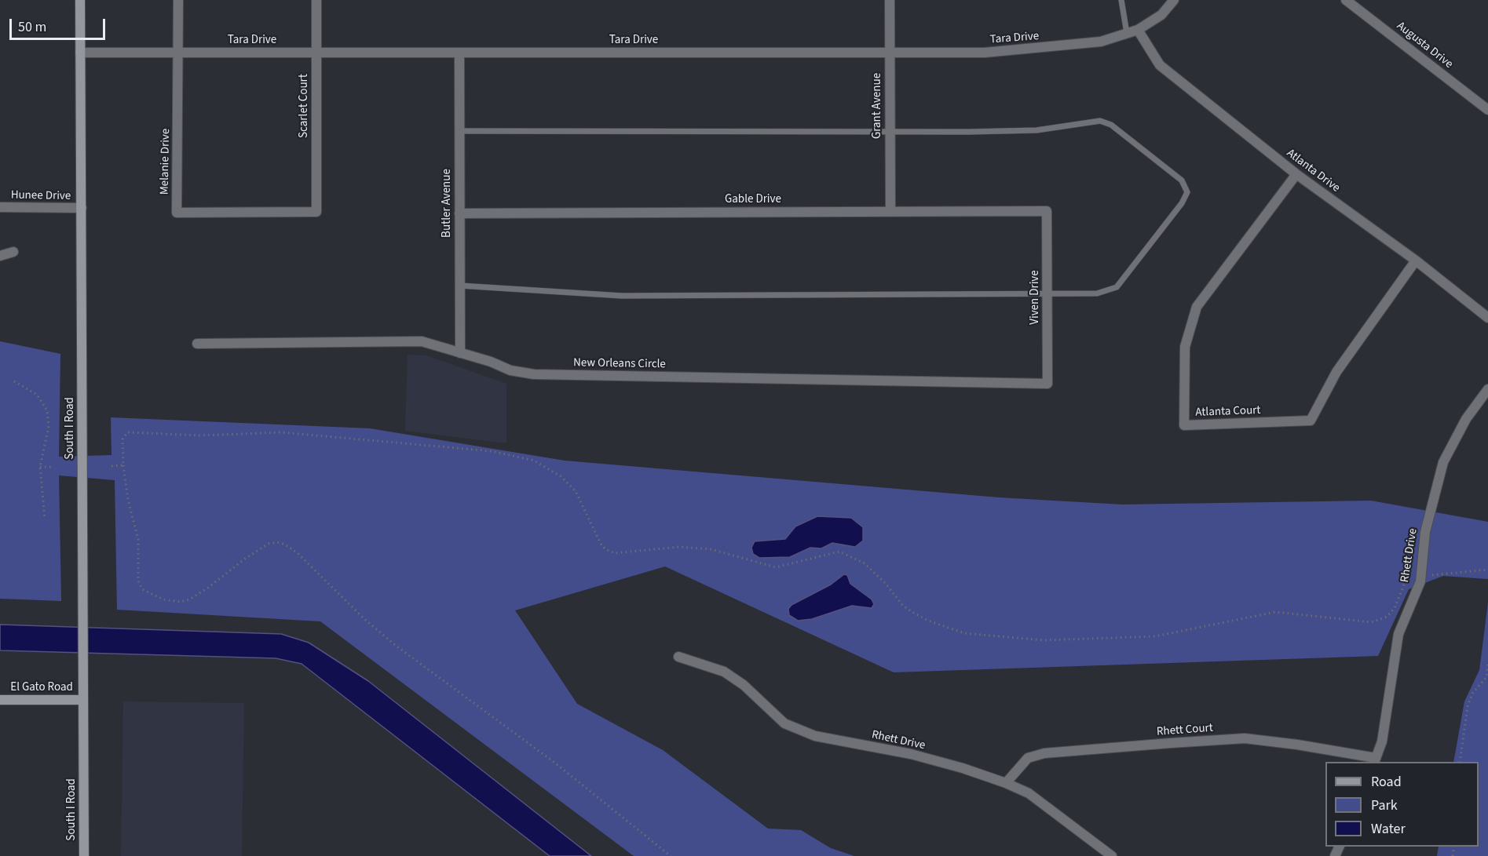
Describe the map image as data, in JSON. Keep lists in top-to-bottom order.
{
  "streets": {
    "main road": ["South I Road", "El Gato Road"],
    "street": [
      "Tara Drive",
      "Augusta Drive",
      "Scarlet Court",
      "Grant Avenue",
      "Melanie Drive",
      "Atlanta Drive",
      "Hunee Drive",
      "Gable Drive",
      "Butler Avenue",
      "Viven Drive",
      "New Orleans Circle",
      "Atlanta Court",
      "Rhett Drive",
      "Rhett Court"
    ]
  },
  "crossings": [
    ["Tara Drive", "Scarlet Court"],
    ["Tara Drive", "Grant Avenue"],
    ["Tara Drive", "Melanie Drive"],
    ["Tara Drive", "Atlanta Drive"],
    ["Tara Drive", "Butler Avenue"],
    ["Tara Drive", "South I Road"],
    ["Scarlet Court", "Melanie Drive"],
    ["Grant Avenue", "Gable Drive"],
    ["Atlanta Drive", "Atlanta Court"],
    ["Hunee Drive", "South I Road"],
    ["Gable Drive", "Butler Avenue"],
    ["Gable Drive", "Viven Drive"],
    ["Butler Avenue", "New Orleans Circle"],
    ["Viven Drive", "New Orleans Circle"],
    ["South I Road", "El Gato Road"],
    ["Rhett Drive", "Rhett Court"]
  ],
  "legend": ["Road", "Park", "Water"],
  "scale_bar": "50 m"
}
